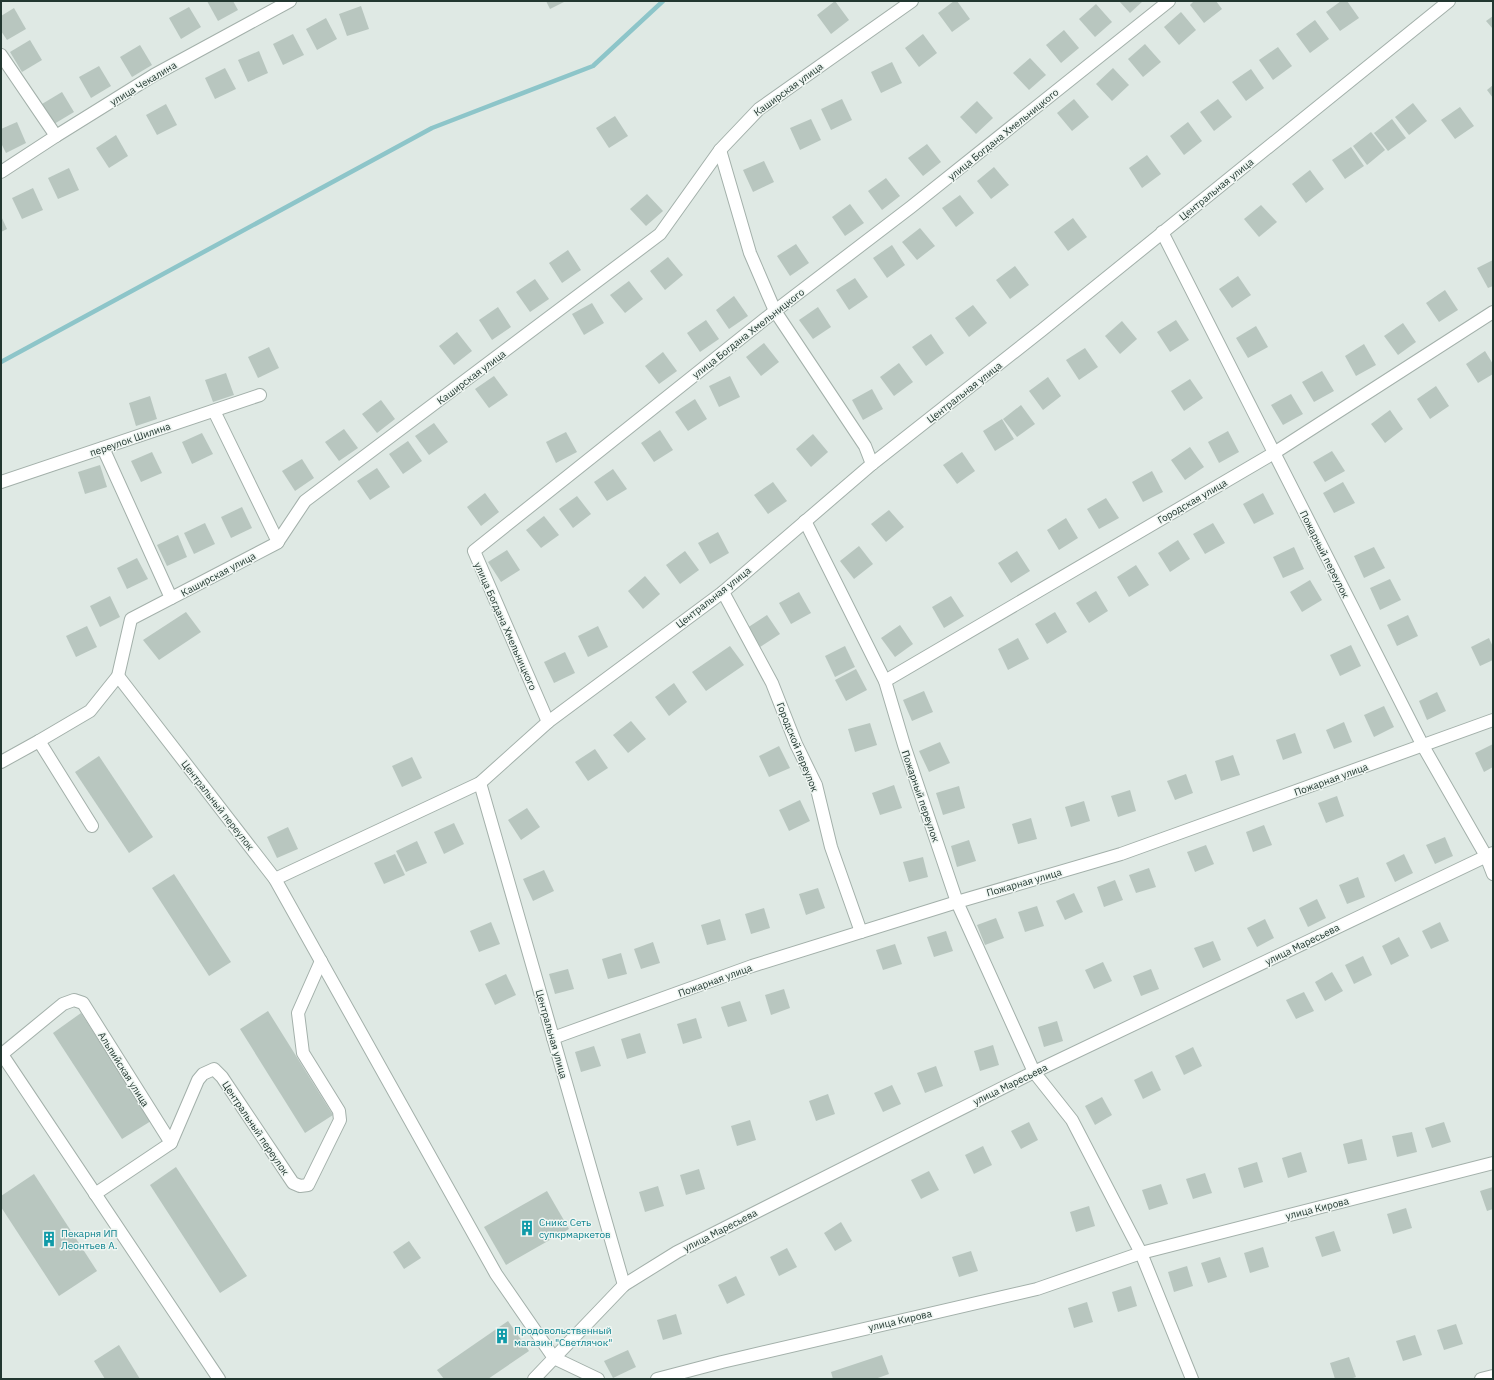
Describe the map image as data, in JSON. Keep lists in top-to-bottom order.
{
  "streets": {
    "street": [
      "улица Чекалина",
      "Каширская улица",
      "улица Богдана Хмельницкого",
      "Центральная улица",
      "переулок Шилина",
      "Городская улица",
      "Пожарный переулок",
      "Городской переулок",
      "Пожарная улица",
      "Центральный переулок",
      "улица Маресьева",
      "Альпийская улица",
      "улица Кирова"
    ]
  },
  "crossings": [
    ["Каширская улица", "Центральный переулок"],
    ["улица Богдана Хмельницкого", "Центральная улица"],
    ["Центральная улица", "Пожарный переулок"],
    ["Центральная улица", "Городской переулок"],
    ["Центральная улица", "Пожарная улица"],
    ["Центральная улица", "Центральный переулок"],
    ["Центральная улица", "улица Маресьева"],
    ["Городская улица", "Пожарный переулок"],
    ["Пожарный переулок", "Пожарная улица"],
    ["Пожарный переулок", "улица Маресьева"],
    ["Городской переулок", "Пожарная улица"],
    ["Центральный переулок", "улица Маресьева"],
    ["Центральный переулок", "Альпийская улица"]
  ],
  "places": {
    "building": ["Сникс Сеть супкрмаркетов", "Пекарня ИП Леонтьев А.", "Продовольственный магазин \"Светлячок\""]
  }
}
